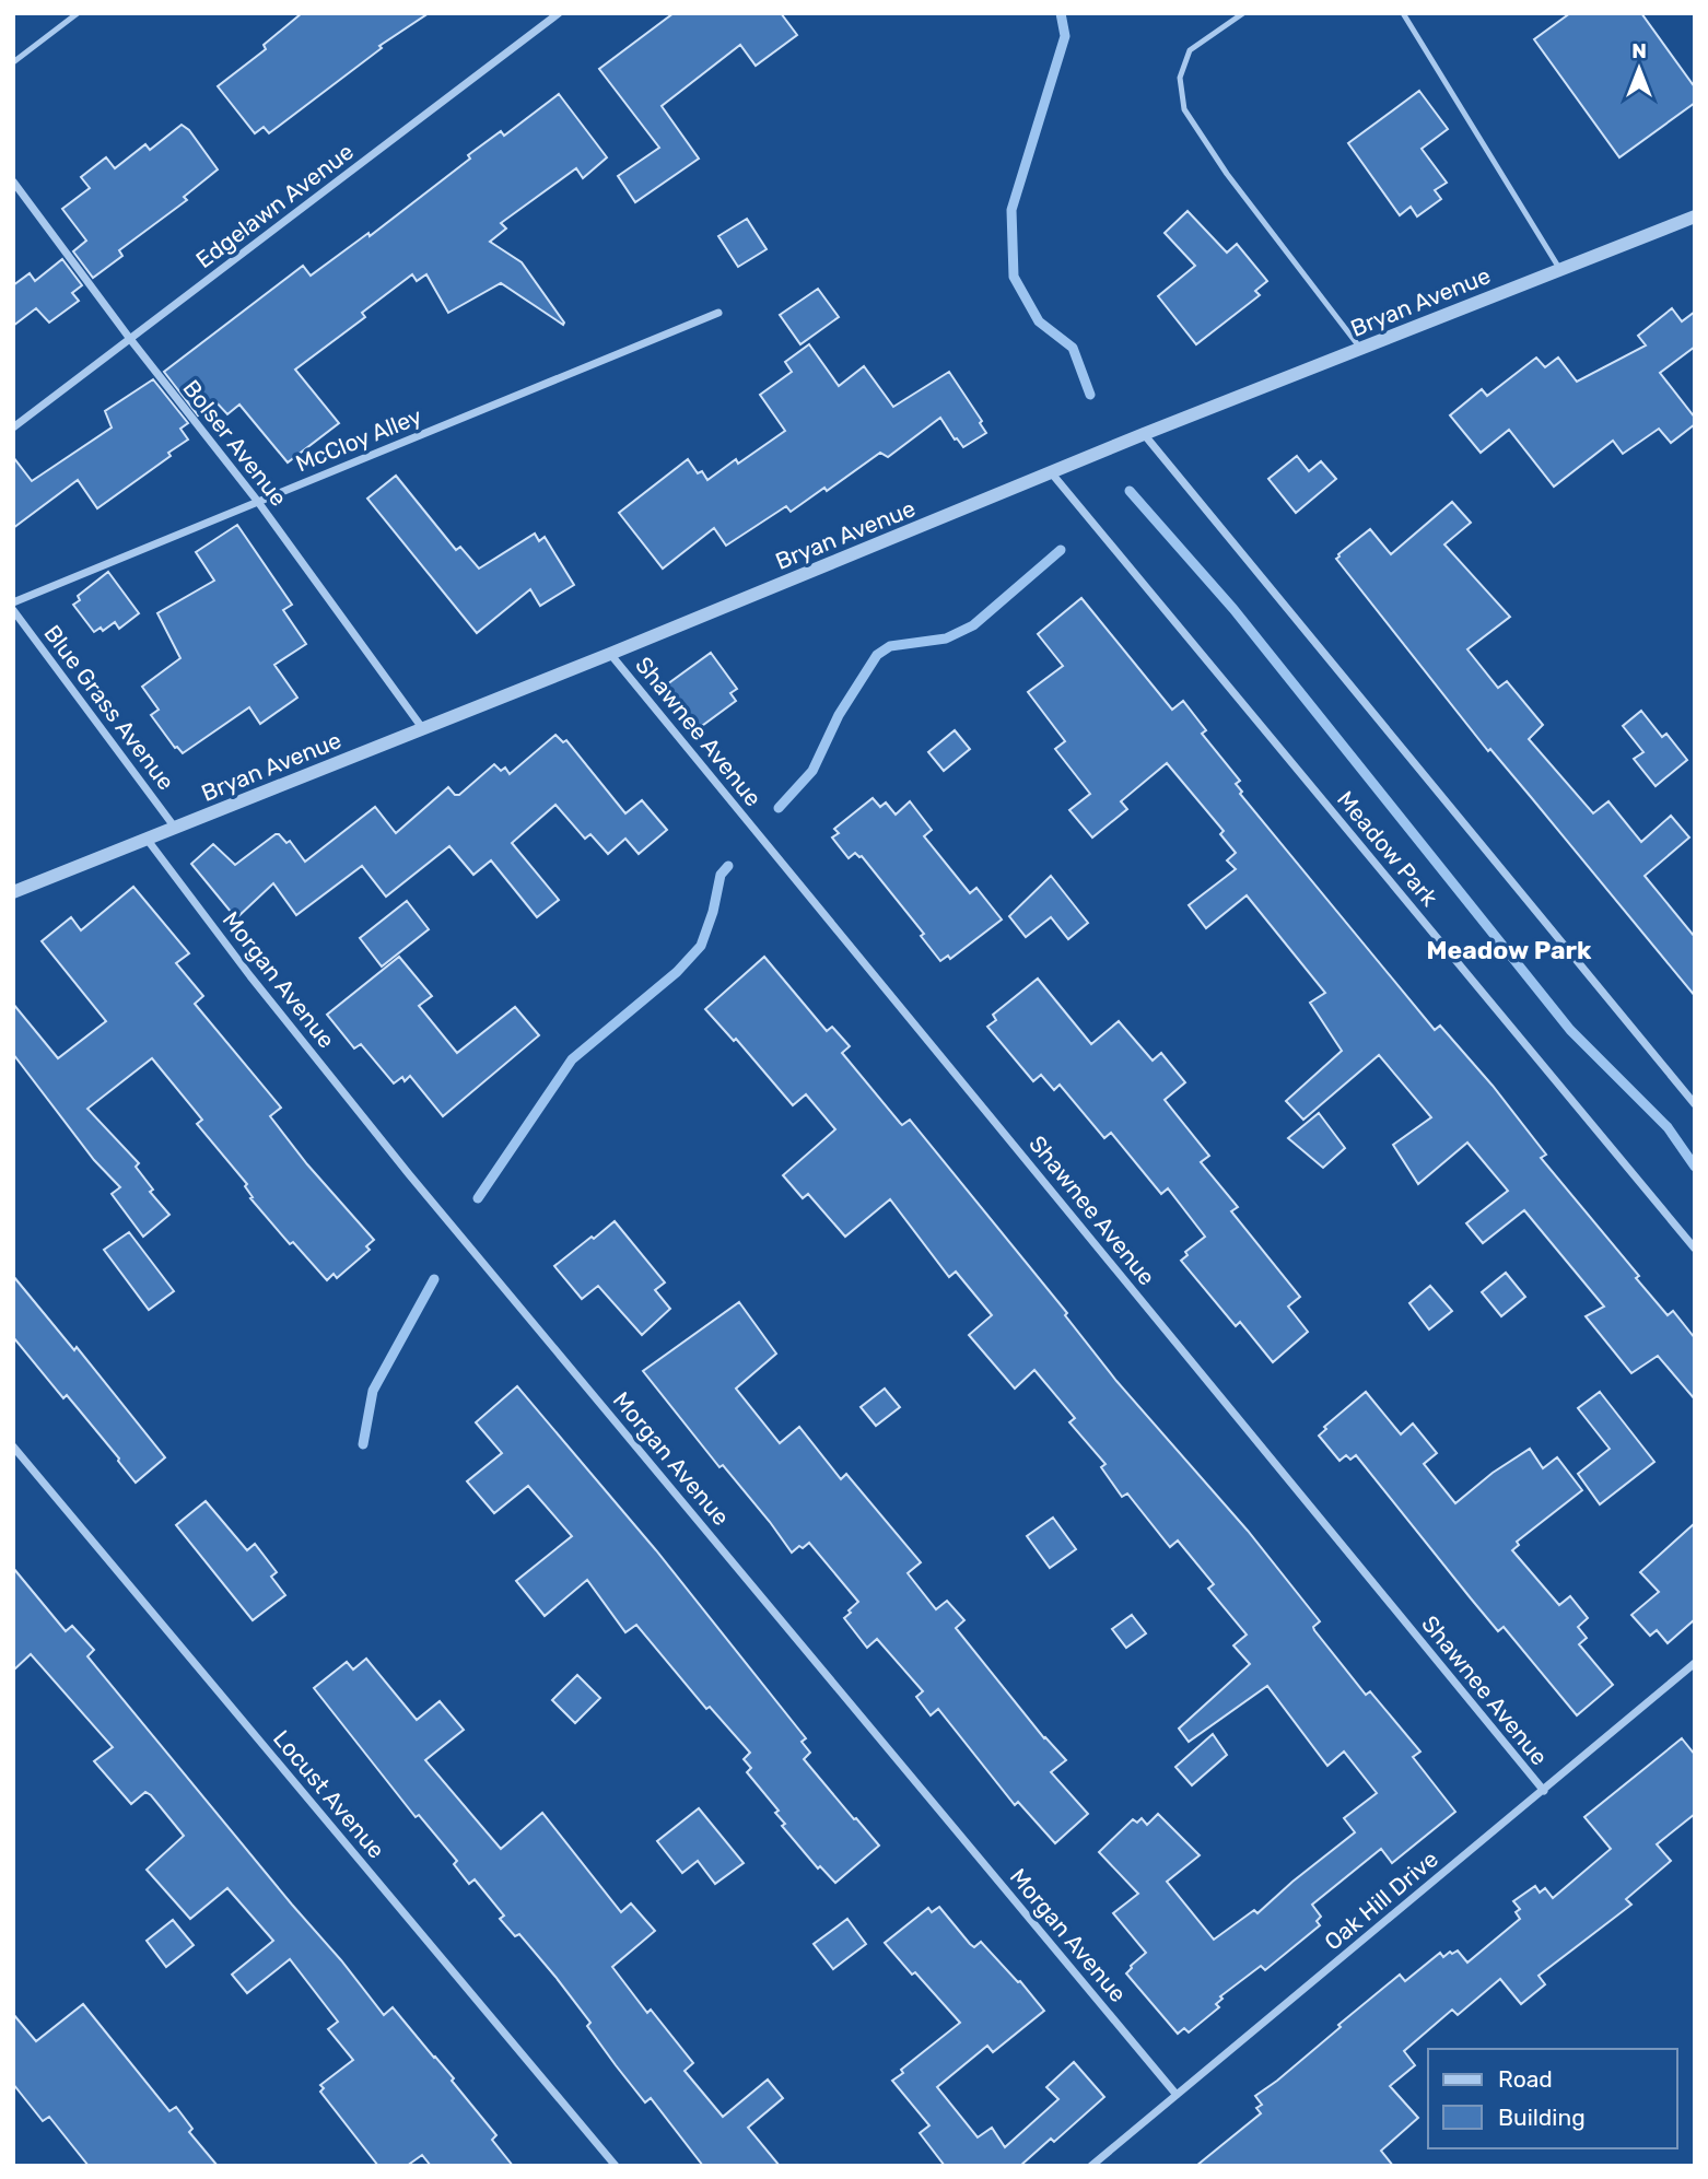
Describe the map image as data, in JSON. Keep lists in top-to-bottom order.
{
  "streets": {
    "street": [
      "Edgelawn Avenue",
      "Bryan Avenue",
      "McCloy Alley",
      "Bolser Avenue",
      "Blue Grass Avenue",
      "Shawnee Avenue",
      "Meadow Park",
      "Morgan Avenue",
      "Locust Avenue",
      "Oak Hill Drive"
    ]
  },
  "crossings": [
    ["Edgelawn Avenue", "Bolser Avenue"],
    ["Bryan Avenue", "Bolser Avenue"],
    ["Bryan Avenue", "Blue Grass Avenue"],
    ["Bryan Avenue", "Shawnee Avenue"],
    ["Bryan Avenue", "Meadow Park"],
    ["Bryan Avenue", "Morgan Avenue"],
    ["McCloy Alley", "Bolser Avenue"],
    ["Shawnee Avenue", "Oak Hill Drive"],
    ["Morgan Avenue", "Oak Hill Drive"]
  ],
  "districts": ["Meadow Park"],
  "legend": ["Road", "Building"],
  "north": "top"
}
